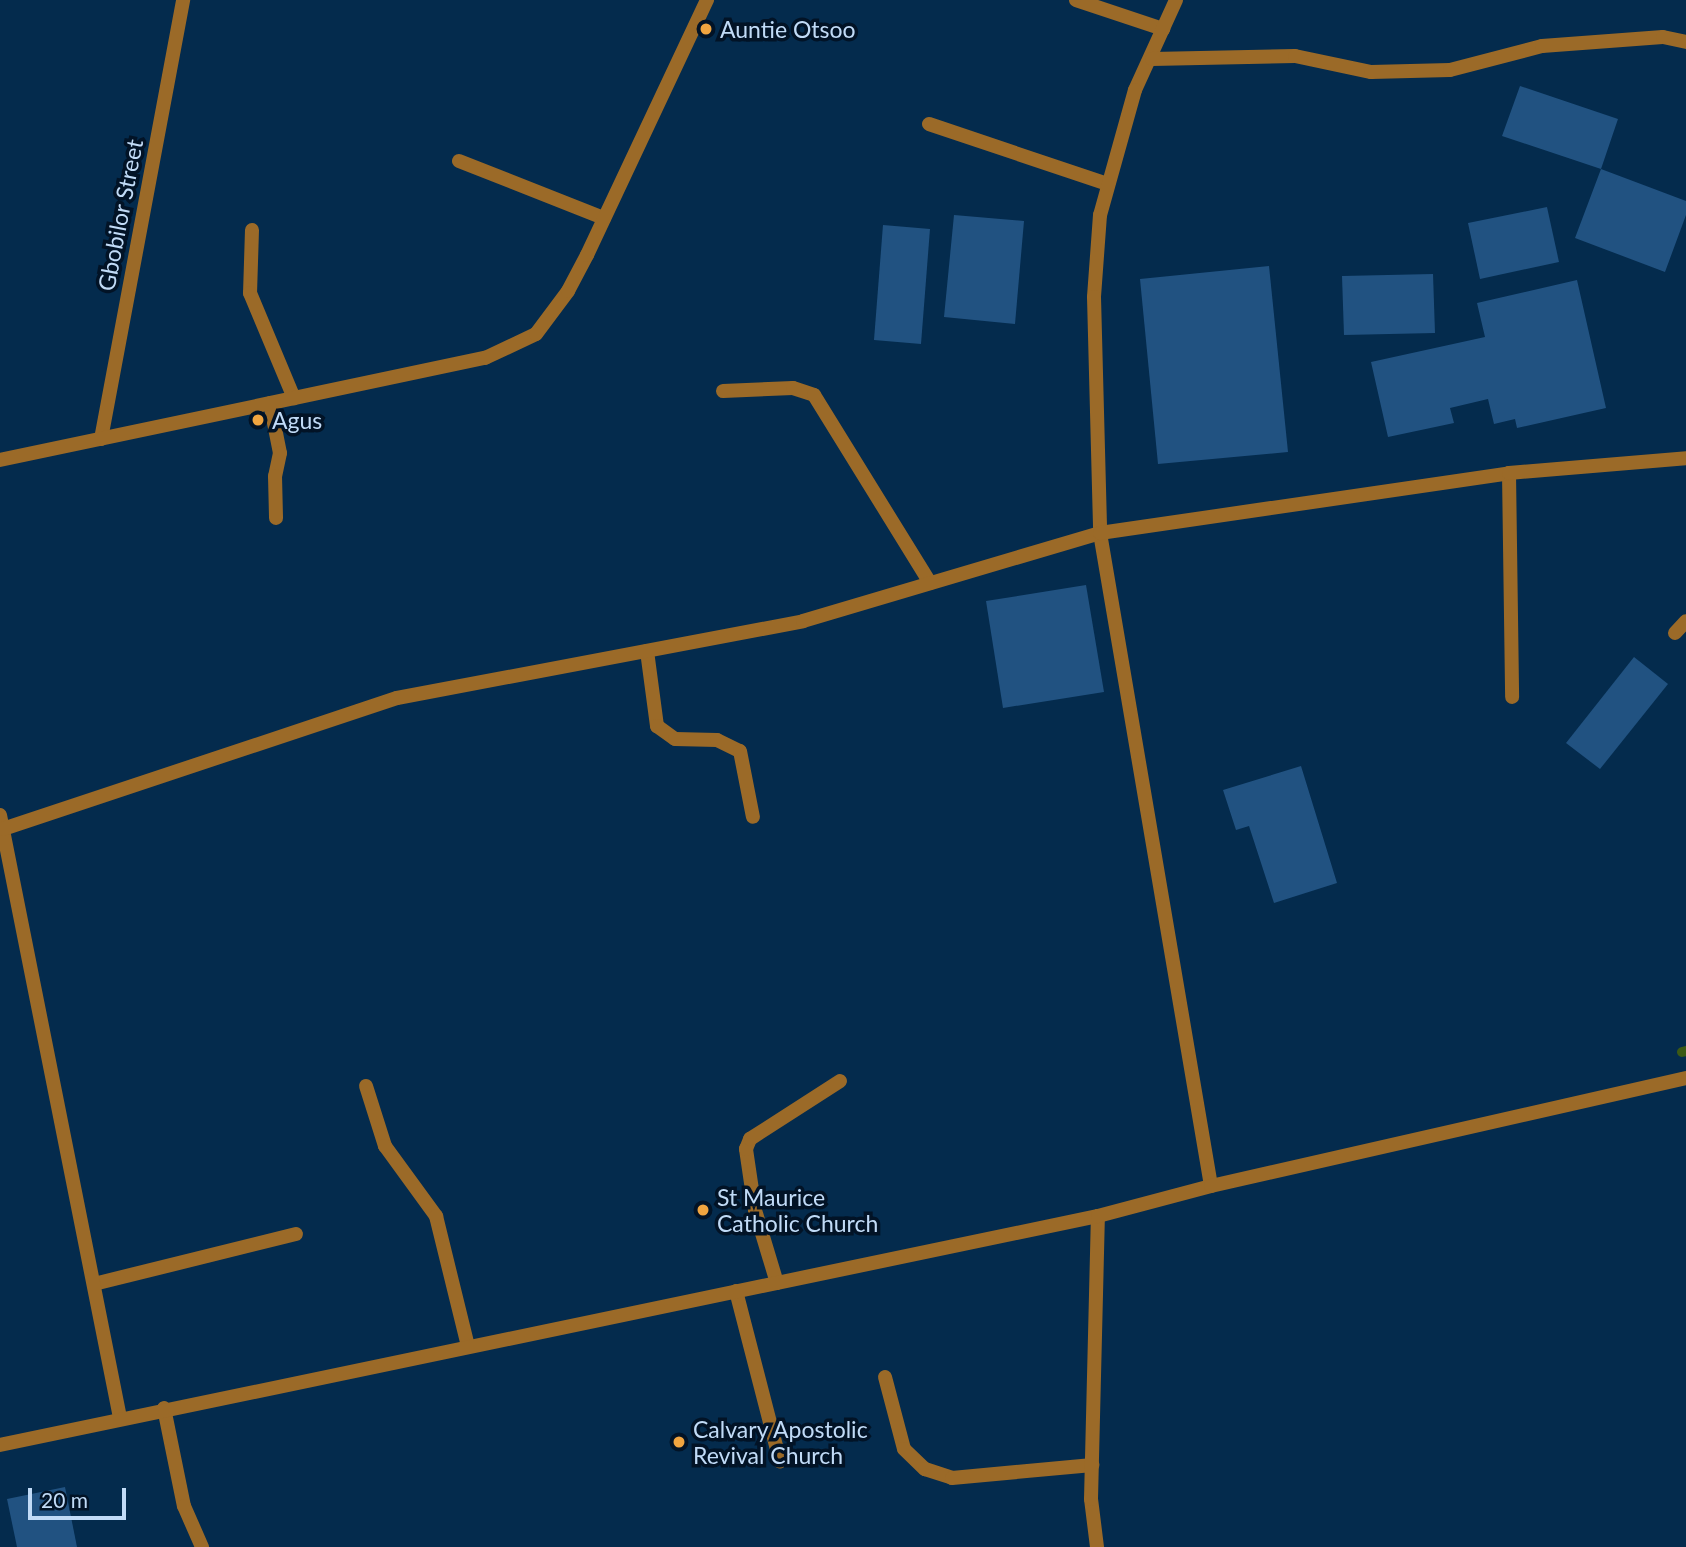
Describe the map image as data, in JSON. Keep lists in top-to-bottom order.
{
  "streets": {
    "street": ["Gbobilor Street"]
  },
  "places": [
    "Auntie Otsoo",
    "Agus",
    "St Maurice Catholic Church",
    "Calvary Apostolic Revival Church"
  ],
  "scale_bar": "20 m"
}
